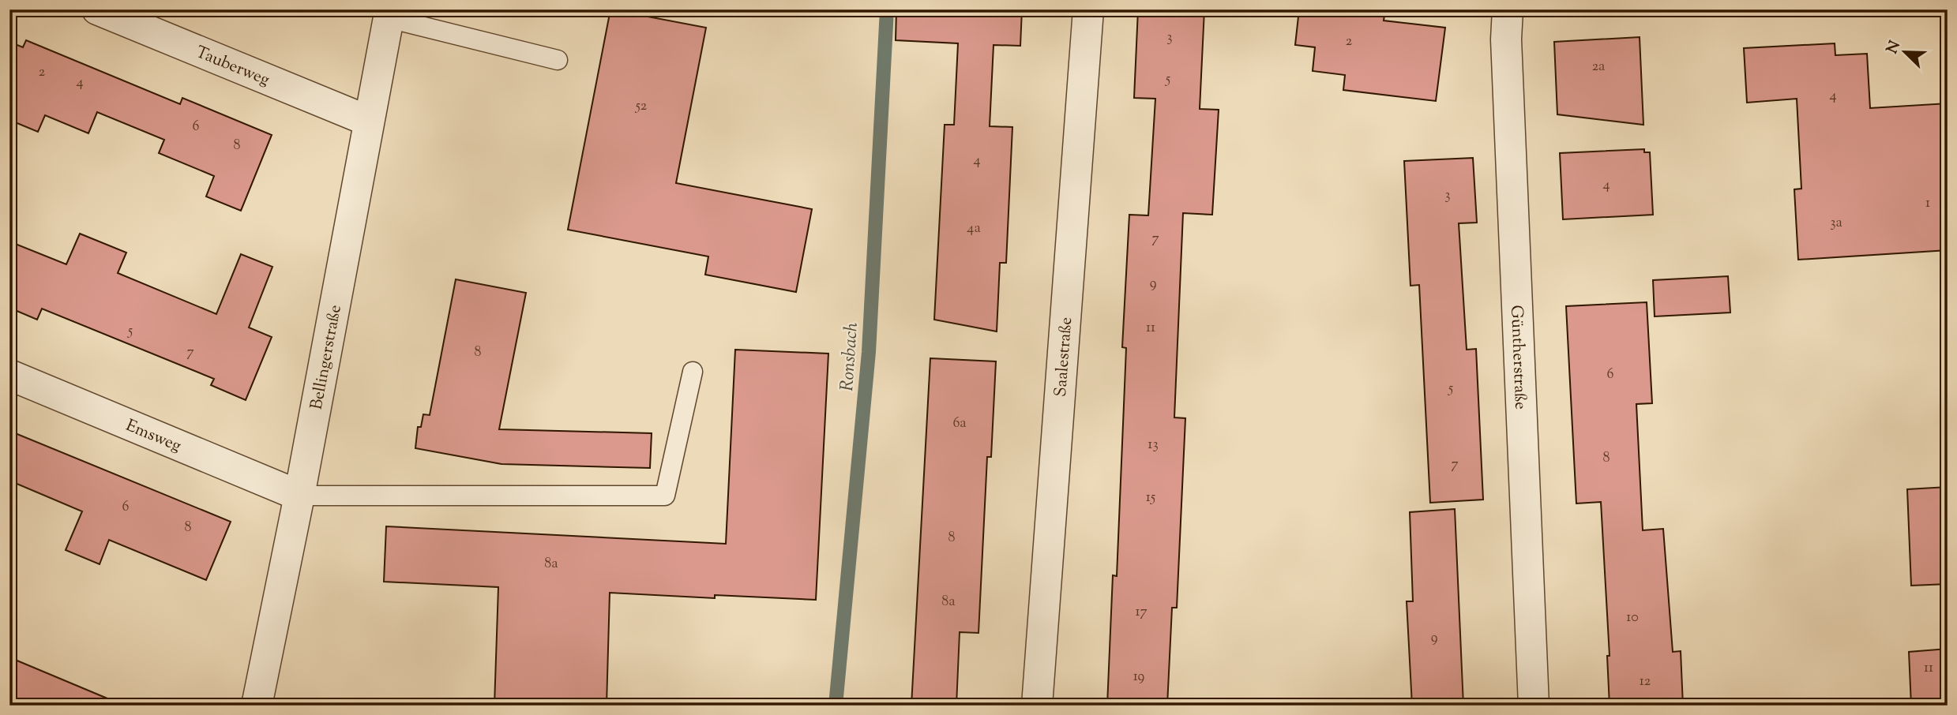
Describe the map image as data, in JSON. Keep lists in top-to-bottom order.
{
  "streets": {
    "street": [
      "Tauberweg",
      "Bellingerstraße",
      "Saalestraße",
      "Güntherstraße",
      "Emsweg"
    ]
  },
  "crossings": [
    ["Tauberweg", "Bellingerstraße"],
    ["Bellingerstraße", "Emsweg"]
  ],
  "water": ["Ronsbach"],
  "house_numbers": [
    "3",
    "2",
    "2a",
    "2",
    "5",
    "4",
    "4",
    "52",
    "6",
    "8",
    "4",
    "4",
    "3",
    "1",
    "3a",
    "4a",
    "7",
    "9",
    "11",
    "5",
    "7",
    "8",
    "6",
    "5",
    "6a",
    "13",
    "8",
    "7",
    "15",
    "6",
    "8",
    "8",
    "8a",
    "8a",
    "17",
    "10",
    "9",
    "11",
    "19",
    "12"
  ],
  "north": "top left"
}
